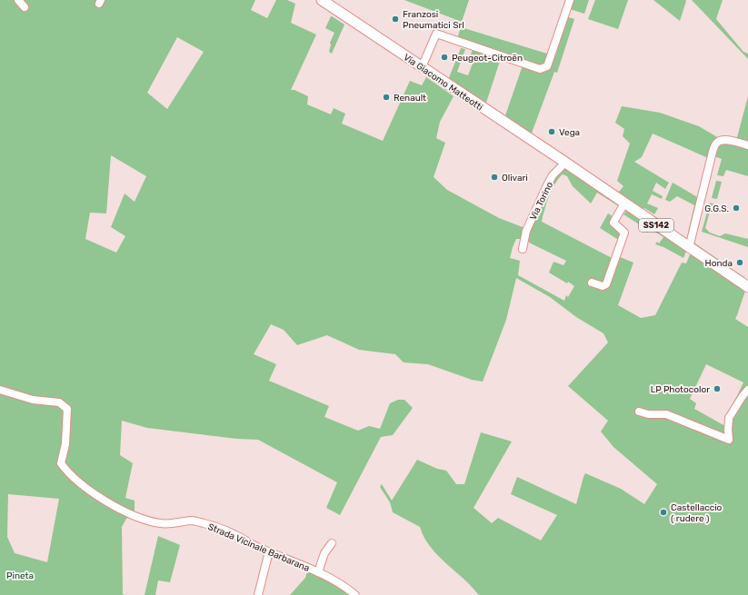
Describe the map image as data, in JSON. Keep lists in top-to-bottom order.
{
  "streets": {
    "main road": ["Via Giacomo Matteotti", "SS142"],
    "street": ["Via Torino", "Strada Vicinale Barbarana"]
  },
  "crossings": [
    ["Via Giacomo Matteotti", "Via Torino"],
    ["Via Giacomo Matteotti", "SS142"],
    ["Via Torino", "SS142"]
  ],
  "parks": ["Pineta"],
  "places": [
    "Franzosi Pneumatici Srl",
    "Peugeot-Citroën",
    "Renault",
    "Vega",
    "Olivari",
    "G.G.S.",
    "Honda",
    "LP Photocolor",
    "Castellaccio ( rudere )"
  ]
}
